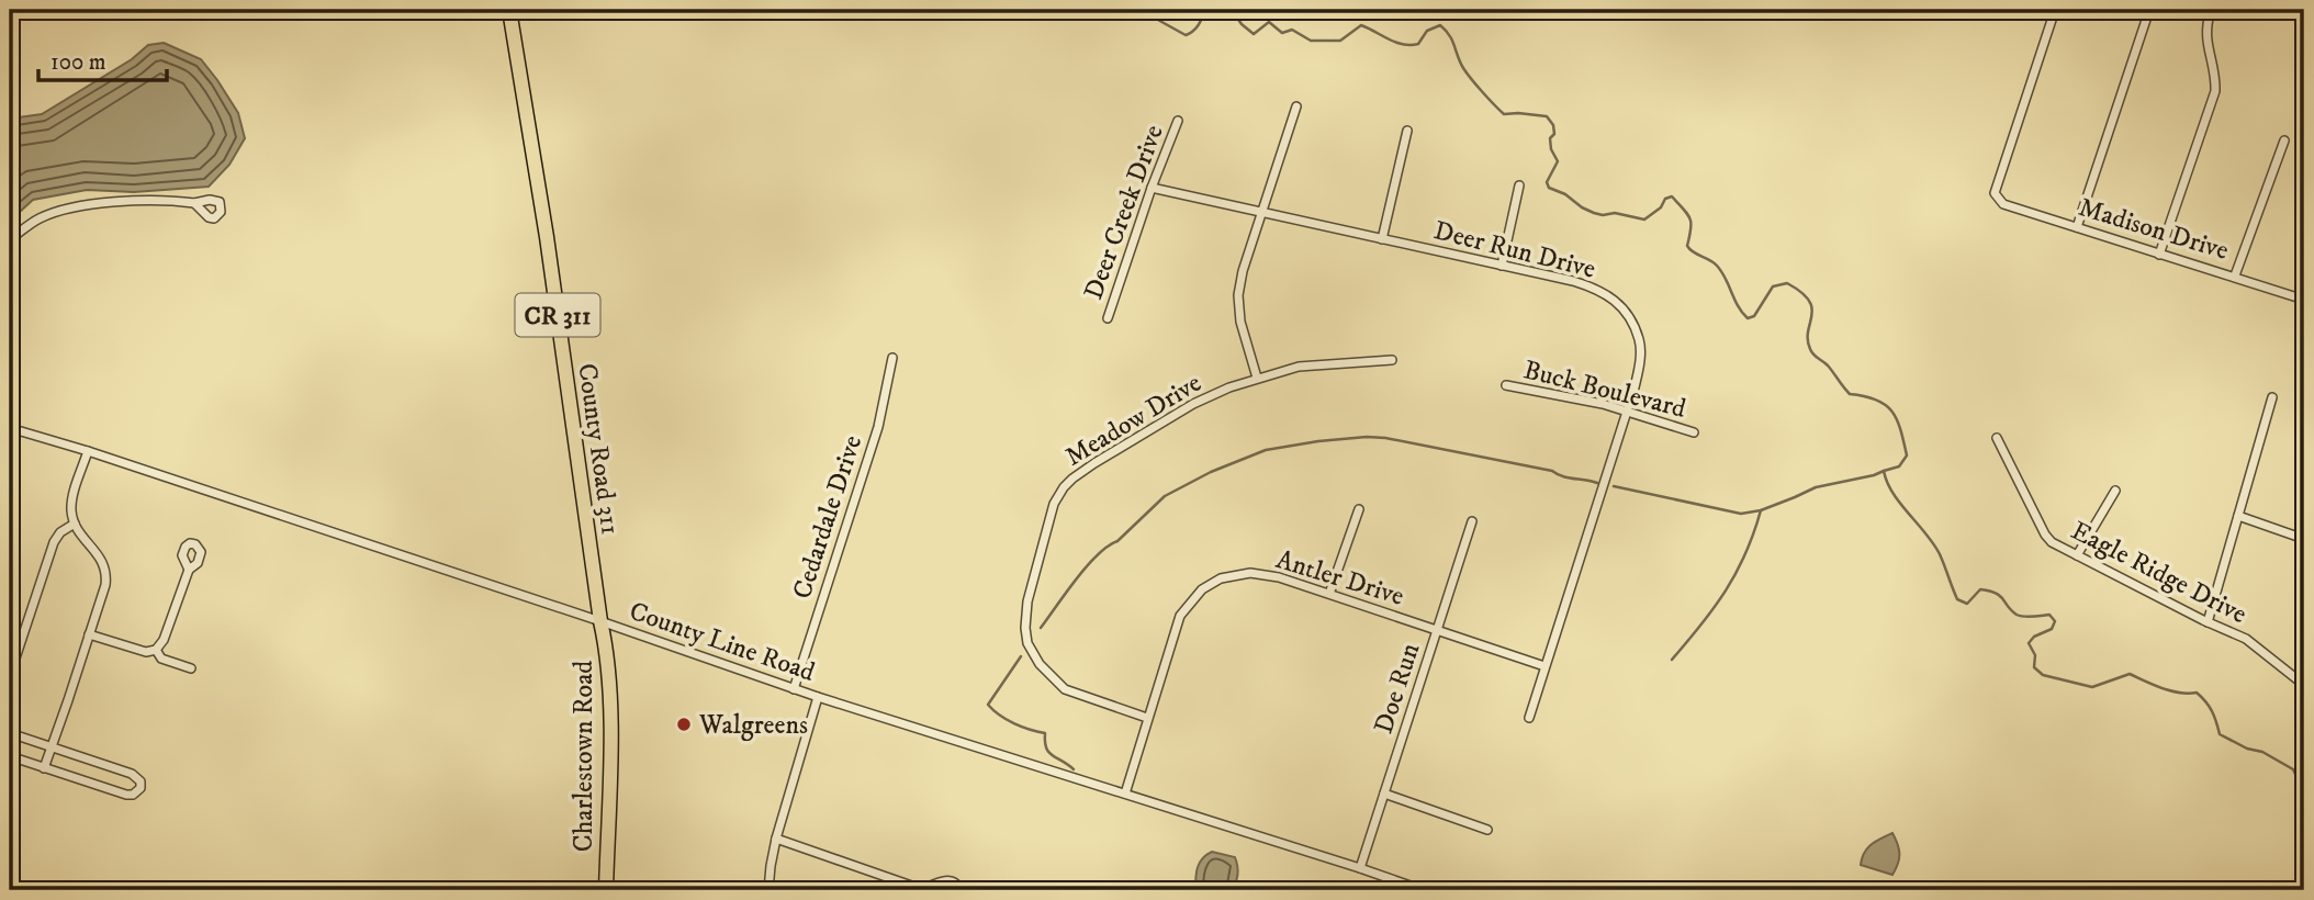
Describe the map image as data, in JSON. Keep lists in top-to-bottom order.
{
  "streets": {
    "main road": ["CR 311", "County Road 311", "Charlestown Road"],
    "street": [
      "Deer Creek Drive",
      "Madison Drive",
      "Deer Run Drive",
      "Buck Boulevard",
      "Meadow Drive",
      "Cedardale Drive",
      "Eagle Ridge Drive",
      "Antler Drive",
      "County Line Road",
      "Doe Run"
    ]
  },
  "crossings": [
    ["Deer Creek Drive", "Deer Run Drive"],
    ["Deer Run Drive", "Buck Boulevard"],
    ["Deer Run Drive", "Antler Drive"],
    ["Meadow Drive", "Antler Drive"],
    ["County Road 311", "County Line Road"],
    ["County Road 311", "Charlestown Road"],
    ["Cedardale Drive", "County Line Road"],
    ["Antler Drive", "County Line Road"],
    ["Antler Drive", "Doe Run"],
    ["County Line Road", "Doe Run"],
    ["County Line Road", "Charlestown Road"]
  ],
  "places": ["Walgreens"],
  "scale_bar": "100 m"
}
